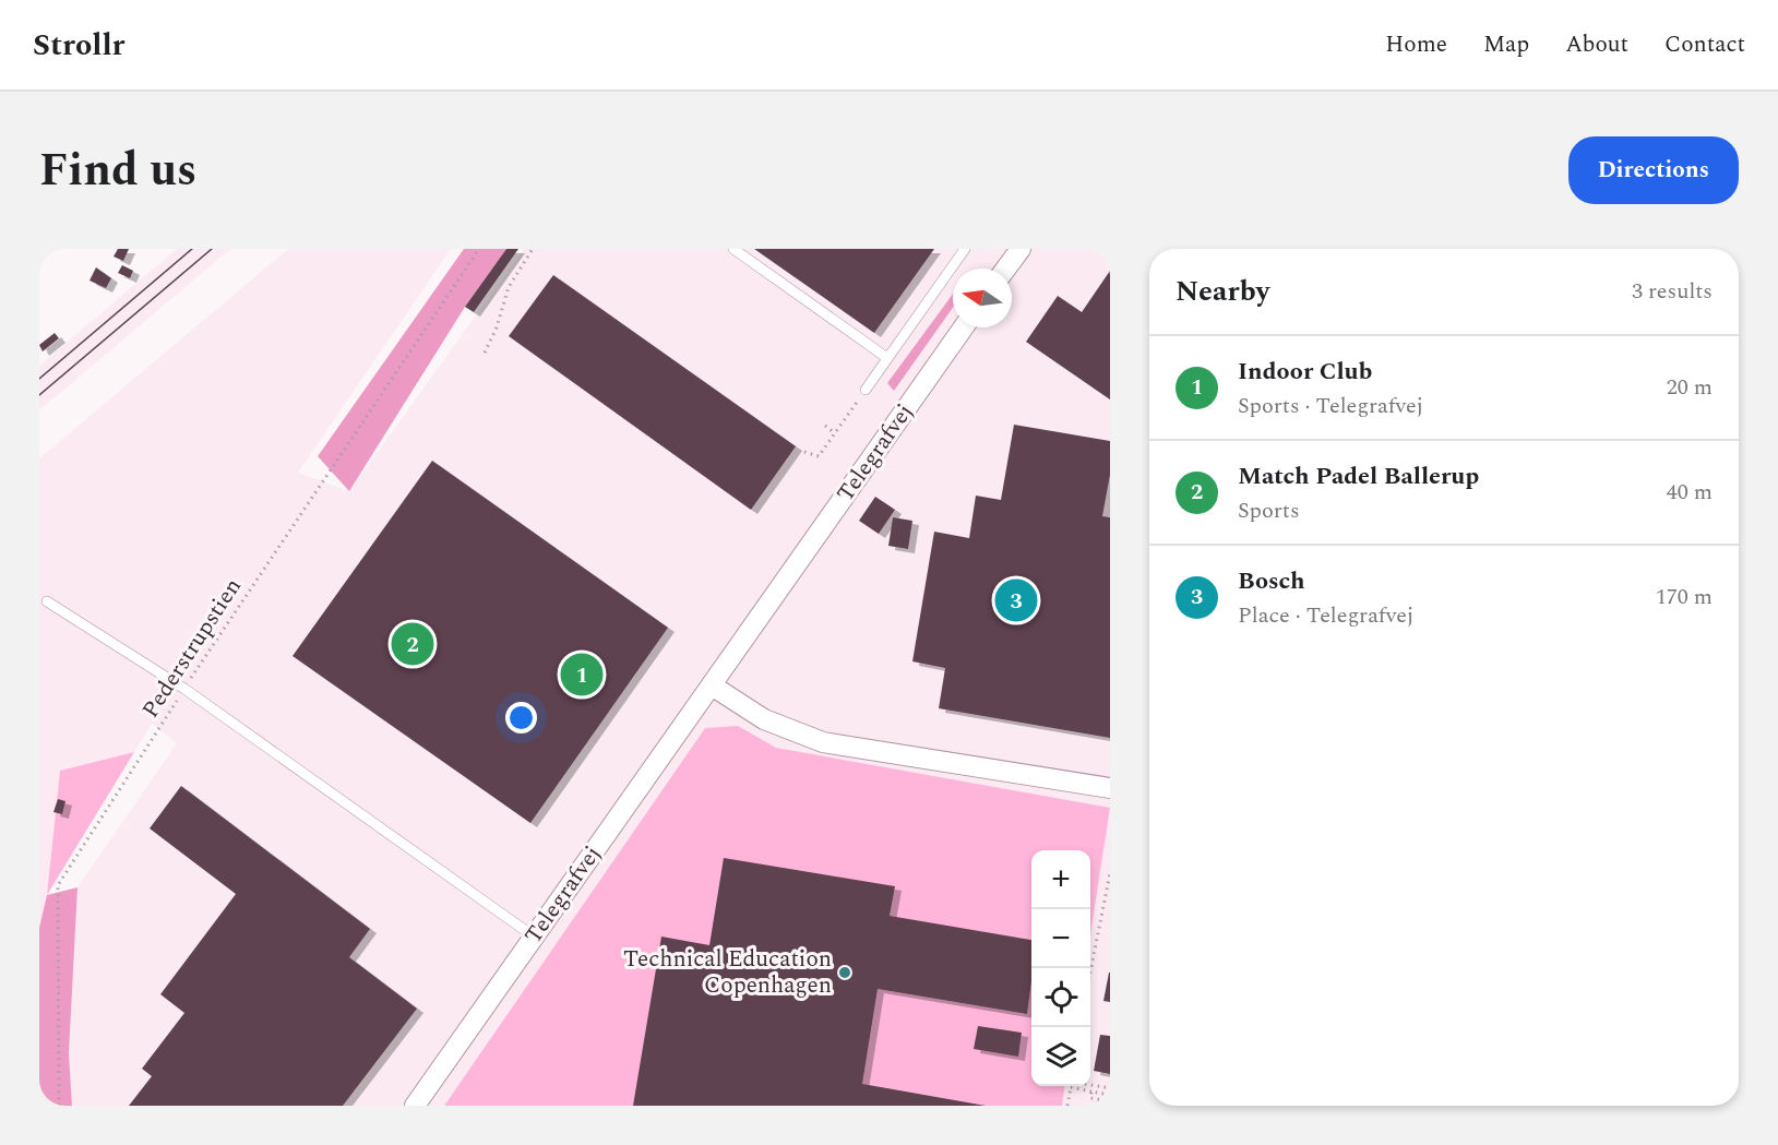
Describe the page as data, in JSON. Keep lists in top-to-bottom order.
{
  "streets": {
    "street": ["Telegrafvej"],
    "path": ["Pederstrupstien"]
  },
  "places": ["Technical Education Copenhagen"],
  "north": "left",
  "page": {
    "header": "Strollr",
    "nav": [
      "Home",
      "Map",
      "About",
      "Contact"
    ],
    "title": "Find us",
    "buttons": "Directions",
    "heading": ["Nearby", "3 results"],
    "list": [
      {
        "mark": "1",
        "name": "Indoor Club",
        "note": "Sports · Telegrafvej",
        "value": "20 m"
      },
      {
        "mark": "2",
        "name": "Match Padel Ballerup",
        "note": "Sports",
        "value": "40 m"
      },
      {
        "mark": "3",
        "name": "Bosch",
        "note": "Place · Telegrafvej",
        "value": "170 m"
      }
    ],
    "pins": ["3", "2", "1"],
    "map_buttons": ["+", "−"]
  }
}
